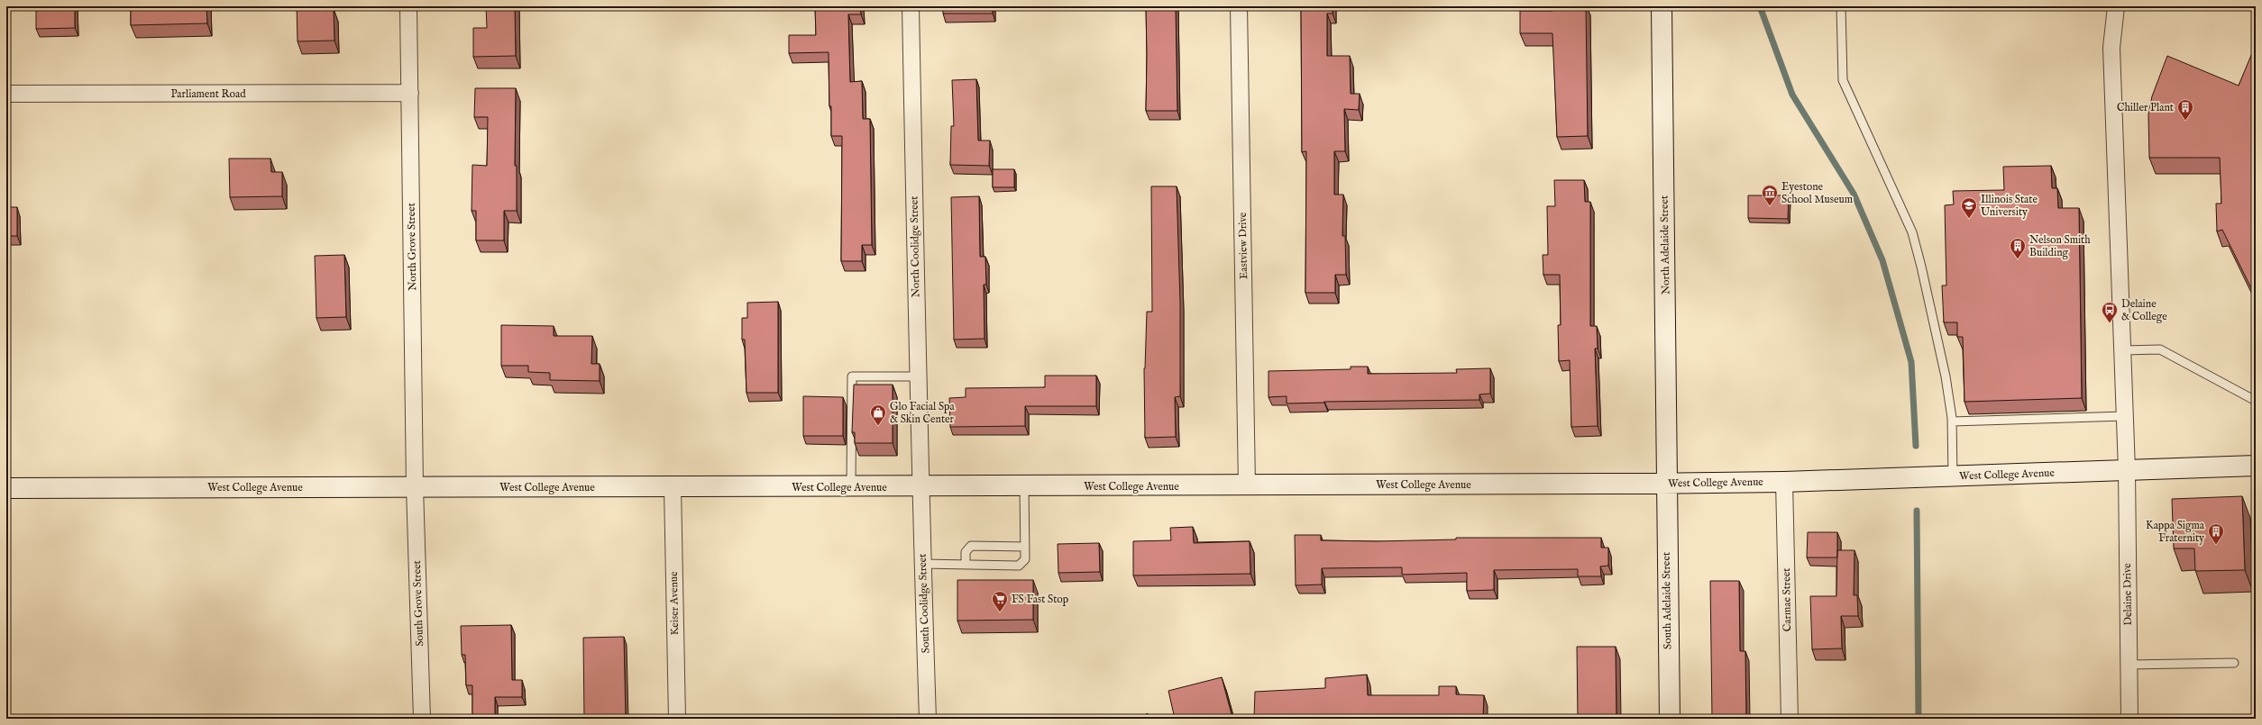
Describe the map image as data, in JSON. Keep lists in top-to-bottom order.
{
  "streets": {
    "main road": ["North Adelaide Street", "West College Avenue", "South Adelaide Street"],
    "street": [
      "Parliament Road",
      "Eastview Drive",
      "North Grove Street",
      "North Coolidge Street",
      "Delaine Drive",
      "Carmae Street",
      "South Grove Street",
      "Keiser Avenue",
      "South Coolidge Street"
    ]
  },
  "crossings": [
    ["Parliament Road", "North Grove Street"],
    ["North Adelaide Street", "West College Avenue"],
    ["North Adelaide Street", "South Adelaide Street"],
    ["Eastview Drive", "West College Avenue"],
    ["North Grove Street", "West College Avenue"],
    ["North Grove Street", "South Grove Street"],
    ["North Coolidge Street", "West College Avenue"],
    ["North Coolidge Street", "South Coolidge Street"],
    ["West College Avenue", "Delaine Drive"],
    ["West College Avenue", "Carmae Street"],
    ["West College Avenue", "South Adelaide Street"],
    ["West College Avenue", "South Grove Street"],
    ["West College Avenue", "Keiser Avenue"],
    ["West College Avenue", "South Coolidge Street"]
  ],
  "places": {
    "building": ["Chiller Plant", "Nelson Smith Building", "Kappa Sigma Fraternity"],
    "museum": ["Eyestone School Museum"],
    "school or university": ["Illinois State University"],
    "bus stop": ["Delaine & College"],
    "shop": ["Glo Facial Spa & Skin Center"],
    "supermarket": ["FS Fast Stop"]
  }
}
